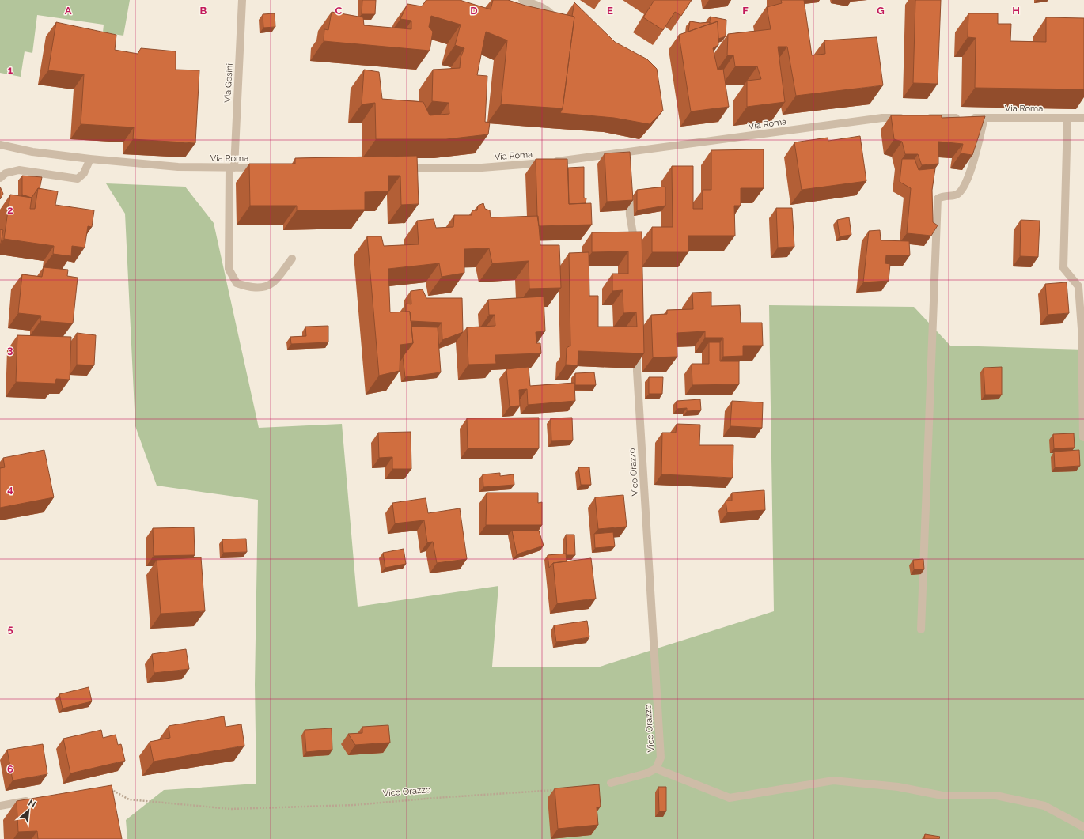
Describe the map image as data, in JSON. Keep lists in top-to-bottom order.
{
  "streets": {
    "street": ["Via Gesini", "Via Roma", "Vico Orazzo"]
  },
  "crossings": [
    ["Via Gesini", "Via Roma"]
  ],
  "north": "top right",
  "grid": {
    "columns": [
      "A",
      "B",
      "C",
      "D",
      "E",
      "F",
      "G",
      "H"
    ],
    "rows": [
      "1",
      "2",
      "3",
      "4",
      "5",
      "6"
    ]
  }
}
